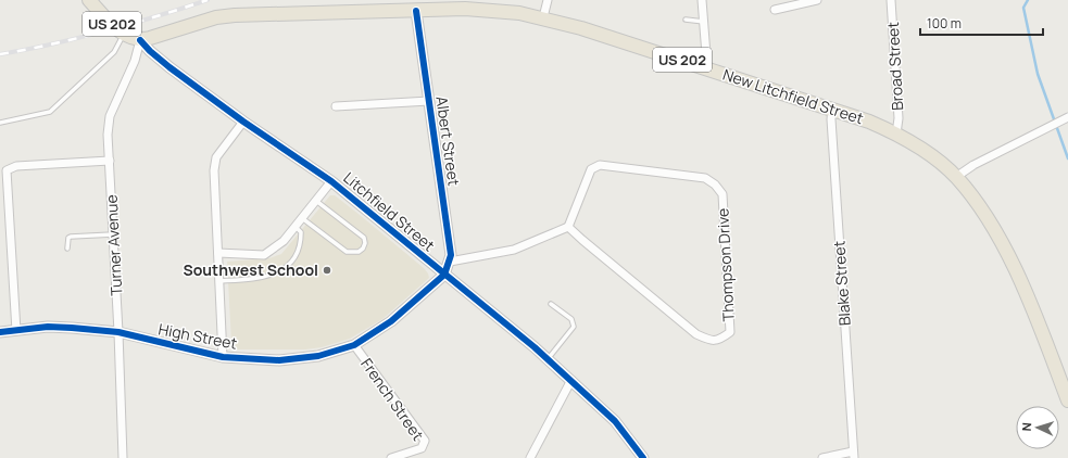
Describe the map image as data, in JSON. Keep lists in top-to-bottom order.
{
  "streets": {
    "highway": ["US 202", "New Litchfield Street"],
    "street": [
      "Broad Street",
      "Albert Street",
      "Litchfield Street",
      "Turner Avenue",
      "Thompson Drive",
      "Blake Street",
      "High Street",
      "French Street"
    ]
  },
  "crossings": [
    ["US 202", "New Litchfield Street"],
    ["US 202", "Litchfield Street"],
    ["US 202", "Turner Avenue"],
    ["Broad Street", "New Litchfield Street"],
    ["New Litchfield Street", "Albert Street"],
    ["New Litchfield Street", "Litchfield Street"],
    ["New Litchfield Street", "Turner Avenue"],
    ["New Litchfield Street", "Blake Street"],
    ["Albert Street", "Litchfield Street"],
    ["Albert Street", "High Street"],
    ["Litchfield Street", "Turner Avenue"],
    ["Litchfield Street", "High Street"],
    ["Turner Avenue", "High Street"],
    ["High Street", "French Street"]
  ],
  "places": ["Southwest School"],
  "scale_bar": "100 m",
  "north": "left"
}
